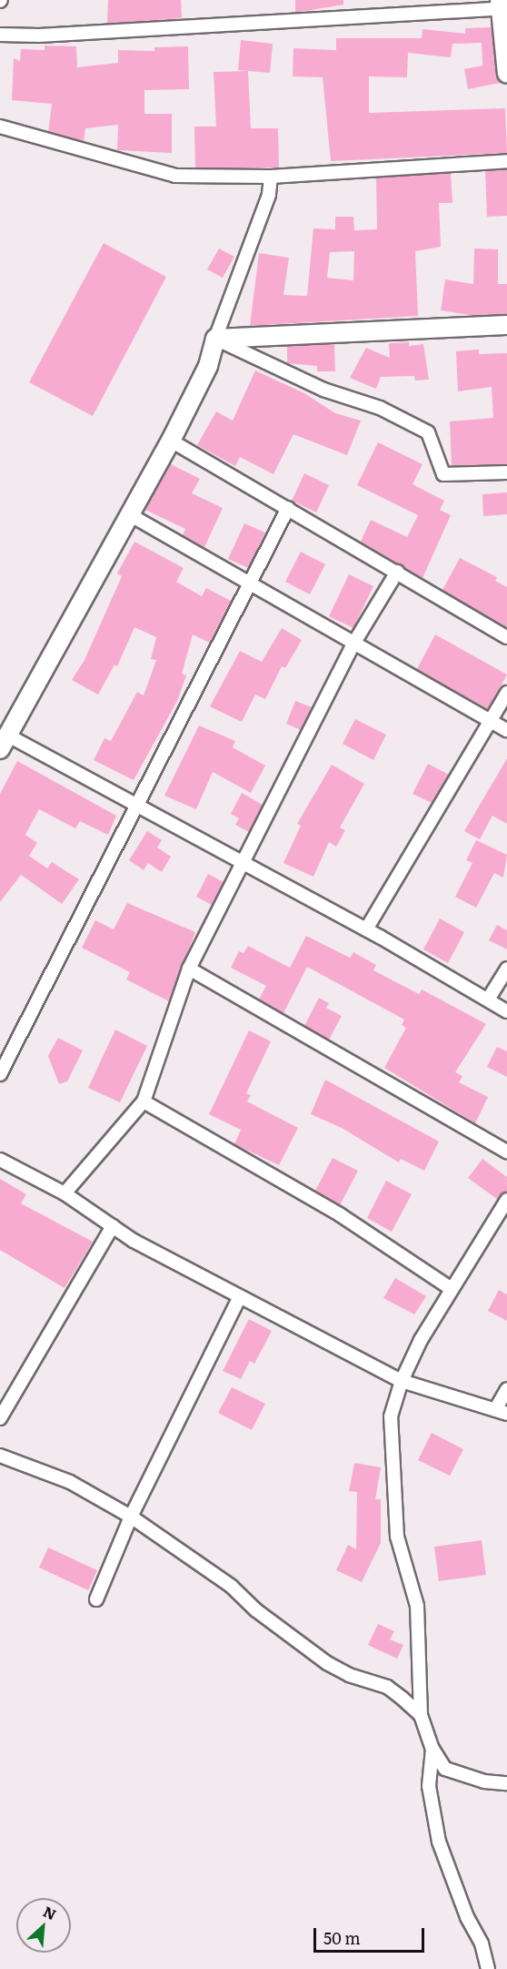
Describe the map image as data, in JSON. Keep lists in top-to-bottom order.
{
  "scale_bar": "50 m",
  "north": "top right"
}
